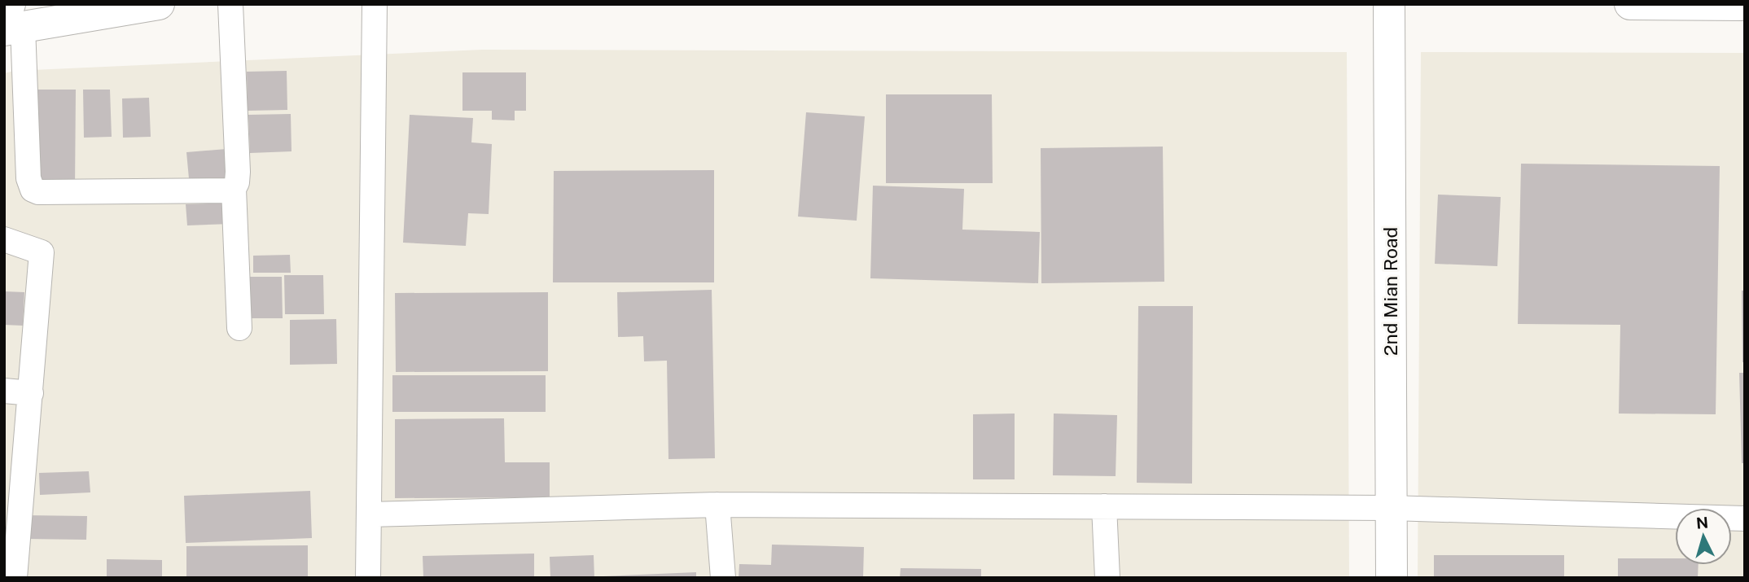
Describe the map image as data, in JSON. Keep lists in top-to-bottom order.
{
  "streets": {
    "main road": ["2nd Mian Road"]
  },
  "north": "top"
}
